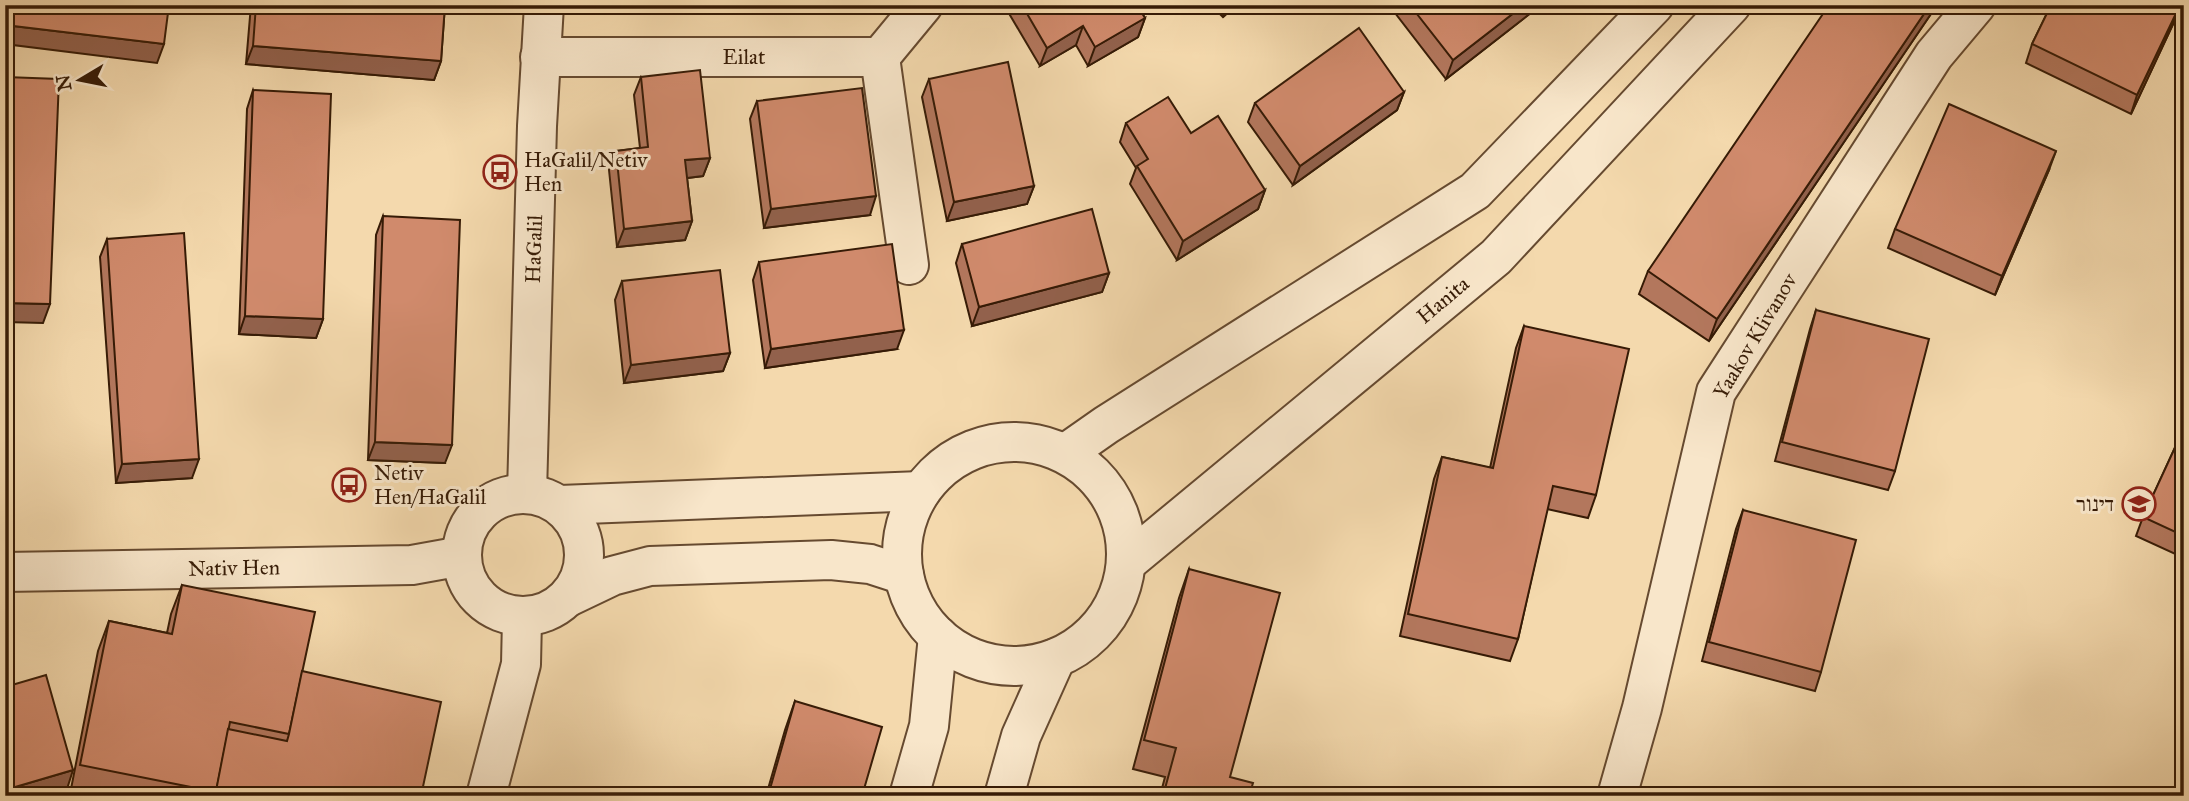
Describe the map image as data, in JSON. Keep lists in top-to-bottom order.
{
  "streets": {
    "street": [
      "Eilat",
      "HaGalil",
      "Hanita",
      "Yaakov Klivanov",
      "Nativ Hen"
    ]
  },
  "crossings": [
    ["Eilat", "HaGalil"],
    ["HaGalil", "Nativ Hen"]
  ],
  "places": {
    "bus stop": ["HaGalil/Netiv Hen", "Netiv Hen/HaGalil"],
    "school or university": ["דינור"]
  },
  "north": "left"
}
